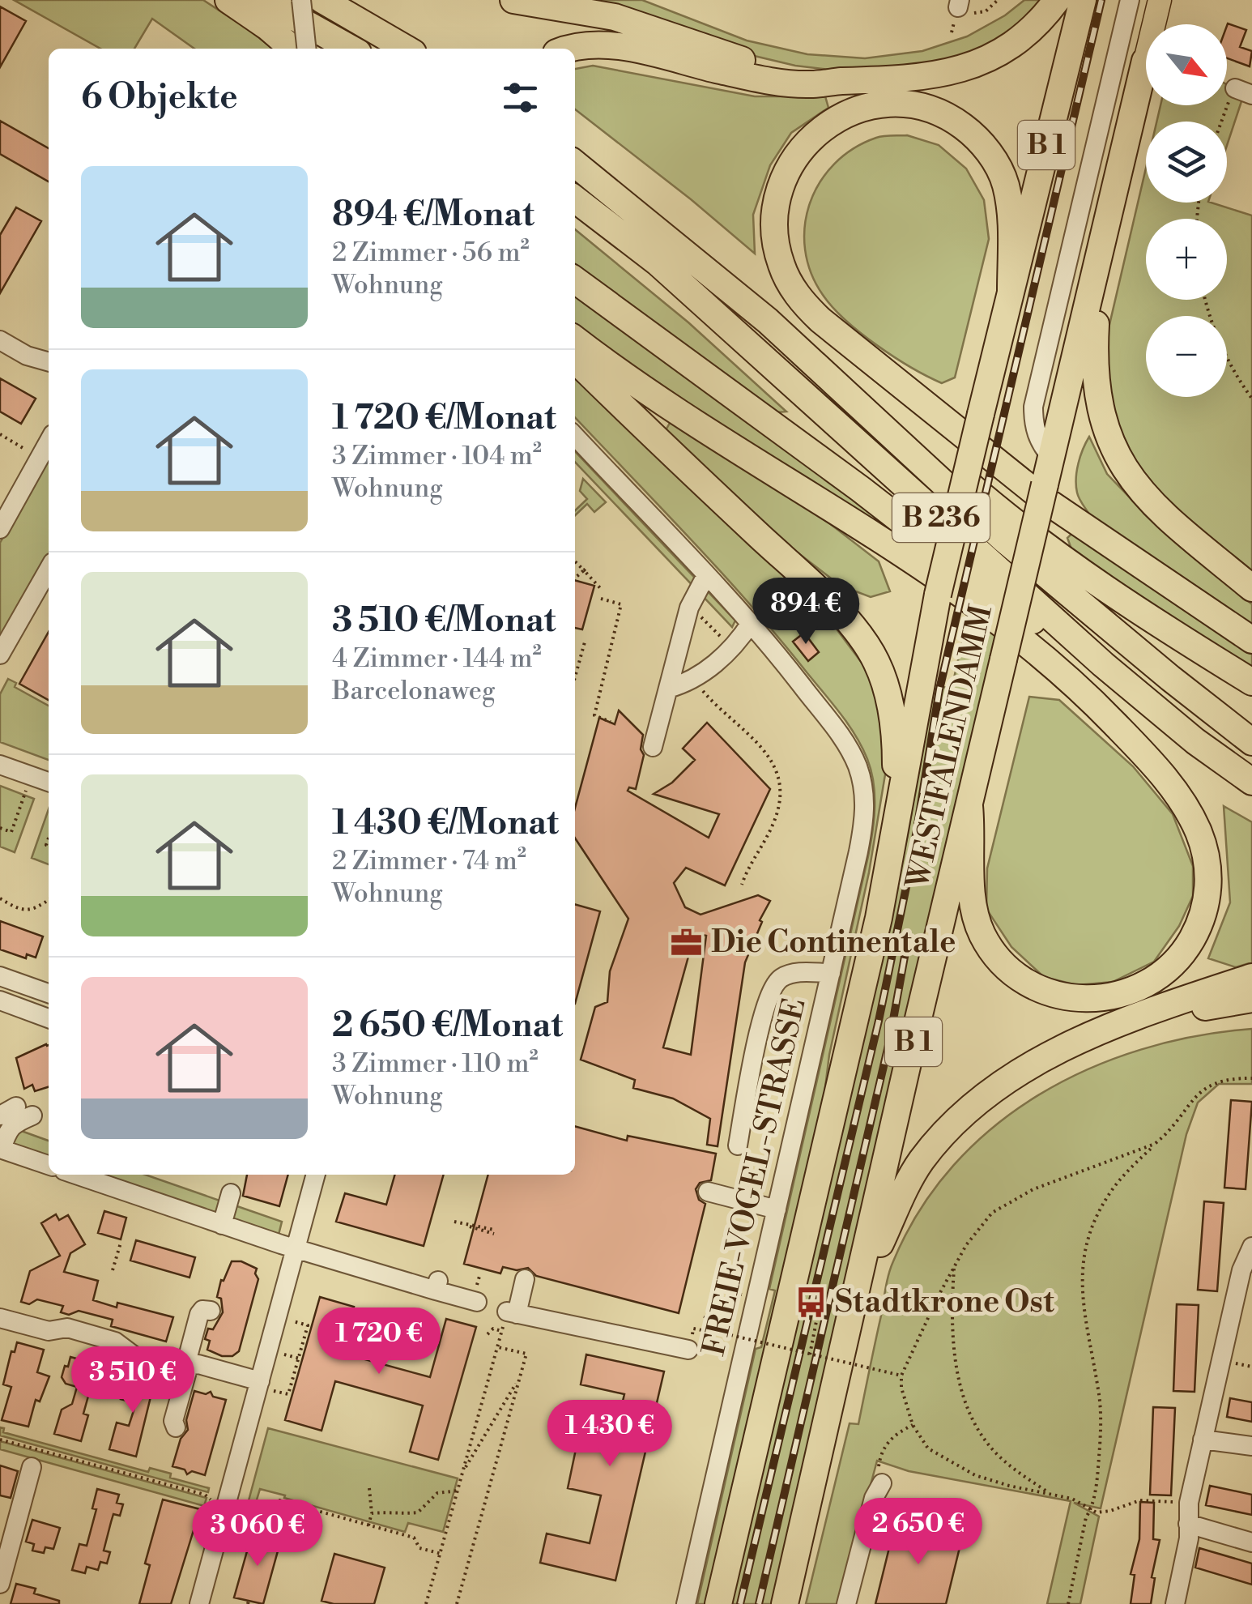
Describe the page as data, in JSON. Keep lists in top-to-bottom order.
{
  "streets": {
    "highway": ["B 1", "B 236", "WESTFALENDAMM"],
    "street": ["FREIE-VOGEL-STRASSE"]
  },
  "places": {
    "office": ["Die Continentale"],
    "bus stop": ["Stadtkrone Ost"]
  },
  "north": "bottom right",
  "page": {
    "map_buttons": ["+", "−"],
    "heading": "6 Objekte",
    "list": [
      {
        "name": "894 €/Monat",
        "note": "2 Zimmer · 56 m² · Wohnung"
      },
      {
        "name": "1 720 €/Monat",
        "note": "3 Zimmer · 104 m² · Wohnung"
      },
      {
        "name": "3 510 €/Monat",
        "note": "4 Zimmer · 144 m² · Barcelonaweg"
      },
      {
        "name": "1 430 €/Monat",
        "note": "2 Zimmer · 74 m² · Wohnung"
      },
      {
        "name": "2 650 €/Monat",
        "note": "3 Zimmer · 110 m² · Wohnung"
      }
    ],
    "price": [
      "894 €",
      "1 720 €",
      "3 510 €",
      "1 430 €",
      "2 650 €",
      "3 060 €"
    ]
  }
}
